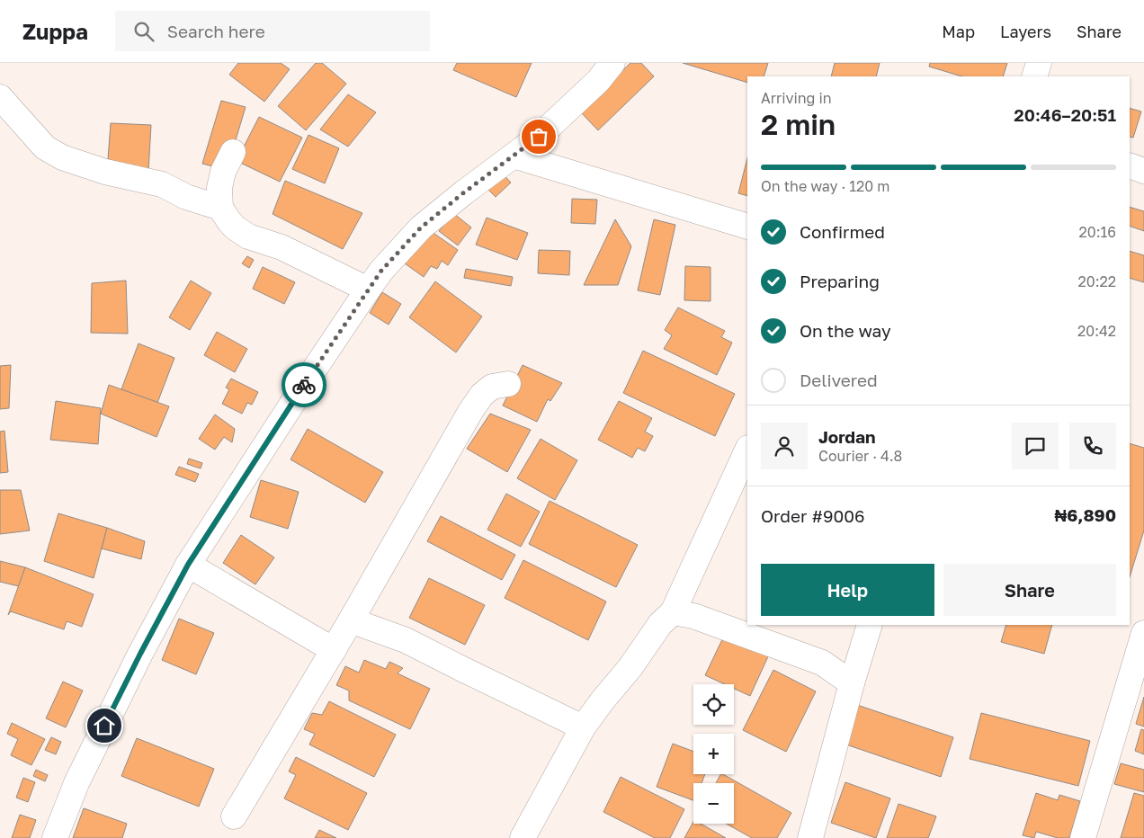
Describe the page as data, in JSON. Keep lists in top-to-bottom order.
{
  "page": {
    "header": "Zuppa",
    "search": "Search here",
    "nav": ["Map", "Layers", "Share"],
    "heading": ["2 min", "Arriving in", "20:46–20:51"],
    "panel": [
      "Jordan",
      "Courier · 4.8",
      "Order #9006",
      "₦6,890"
    ],
    "bar": "On the way · 120 m",
    "list": [
      ["Confirmed", "20:16"],
      ["Preparing", "20:22"],
      ["On the way", "20:42"],
      "Delivered"
    ],
    "buttons": ["Help", "Share"],
    "map_buttons": ["+", "−"]
  }
}
